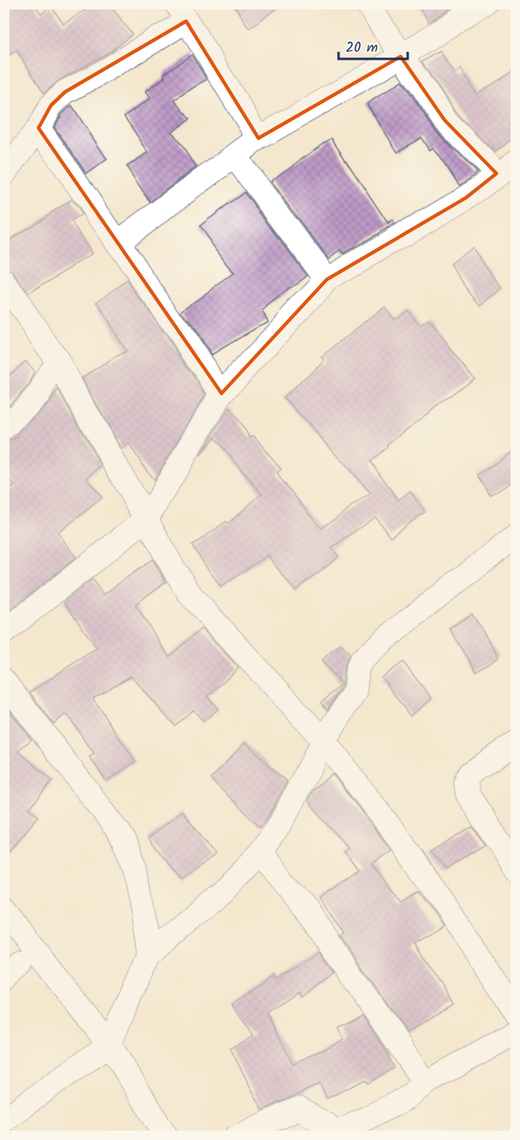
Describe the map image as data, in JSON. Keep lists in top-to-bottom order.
{
  "scale_bar": "20 m"
}
